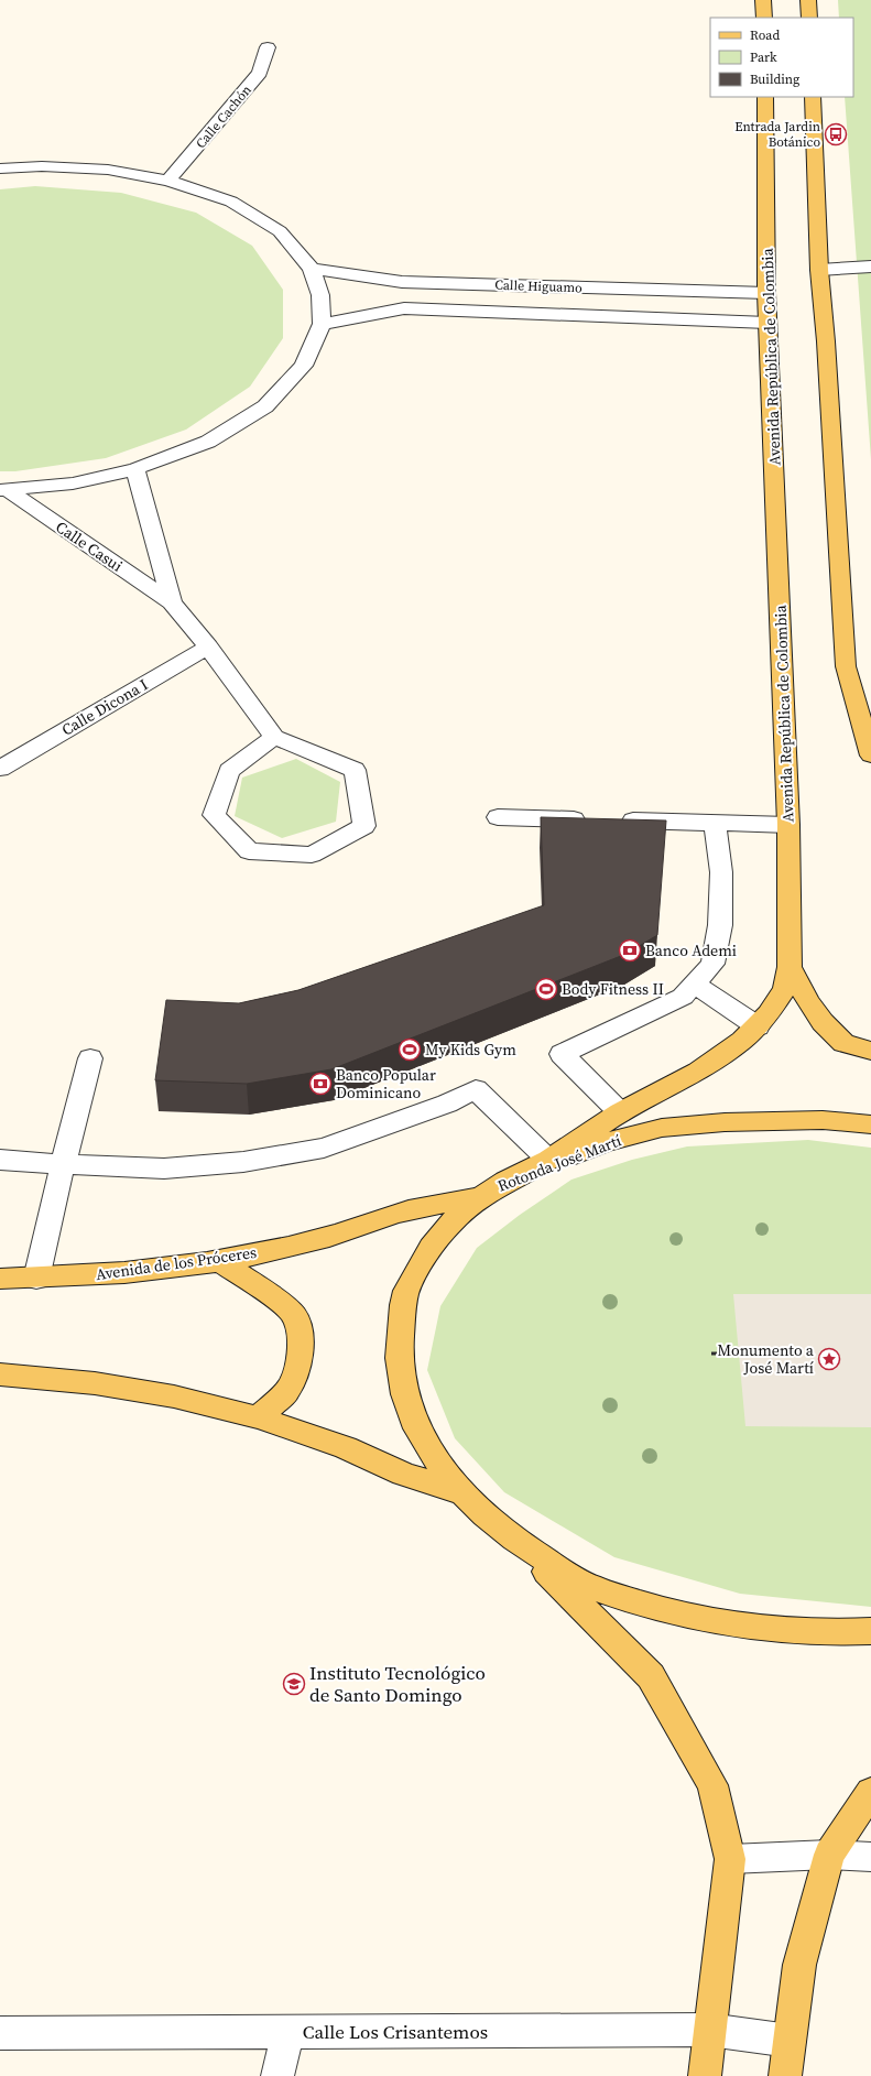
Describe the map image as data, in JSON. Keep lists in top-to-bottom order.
{
  "streets": {
    "main road": ["Avenida República de Colombia", "Rotonda José Martí", "Avenida de los Próceres"],
    "street": [
      "Calle Cachón",
      "Calle Higuamo",
      "Calle Casui",
      "Calle Dicona I",
      "Calle Los Crisantemos"
    ]
  },
  "crossings": [
    ["Calle Higuamo", "Avenida República de Colombia"],
    ["Avenida República de Colombia", "Rotonda José Martí"],
    ["Calle Casui", "Calle Dicona I"],
    ["Rotonda José Martí", "Avenida de los Próceres"]
  ],
  "places": {
    "bus stop": ["Entrada Jardin Botánico"],
    "bank": ["Banco Ademi", "Banco Popular Dominicano"],
    "sports": ["Body Fitness II", "My Kids Gym"],
    "place": ["Monumento a José Martí"],
    "school or university": ["Instituto Tecnológico de Santo Domingo"]
  },
  "legend": ["Road", "Park", "Building"]
}
